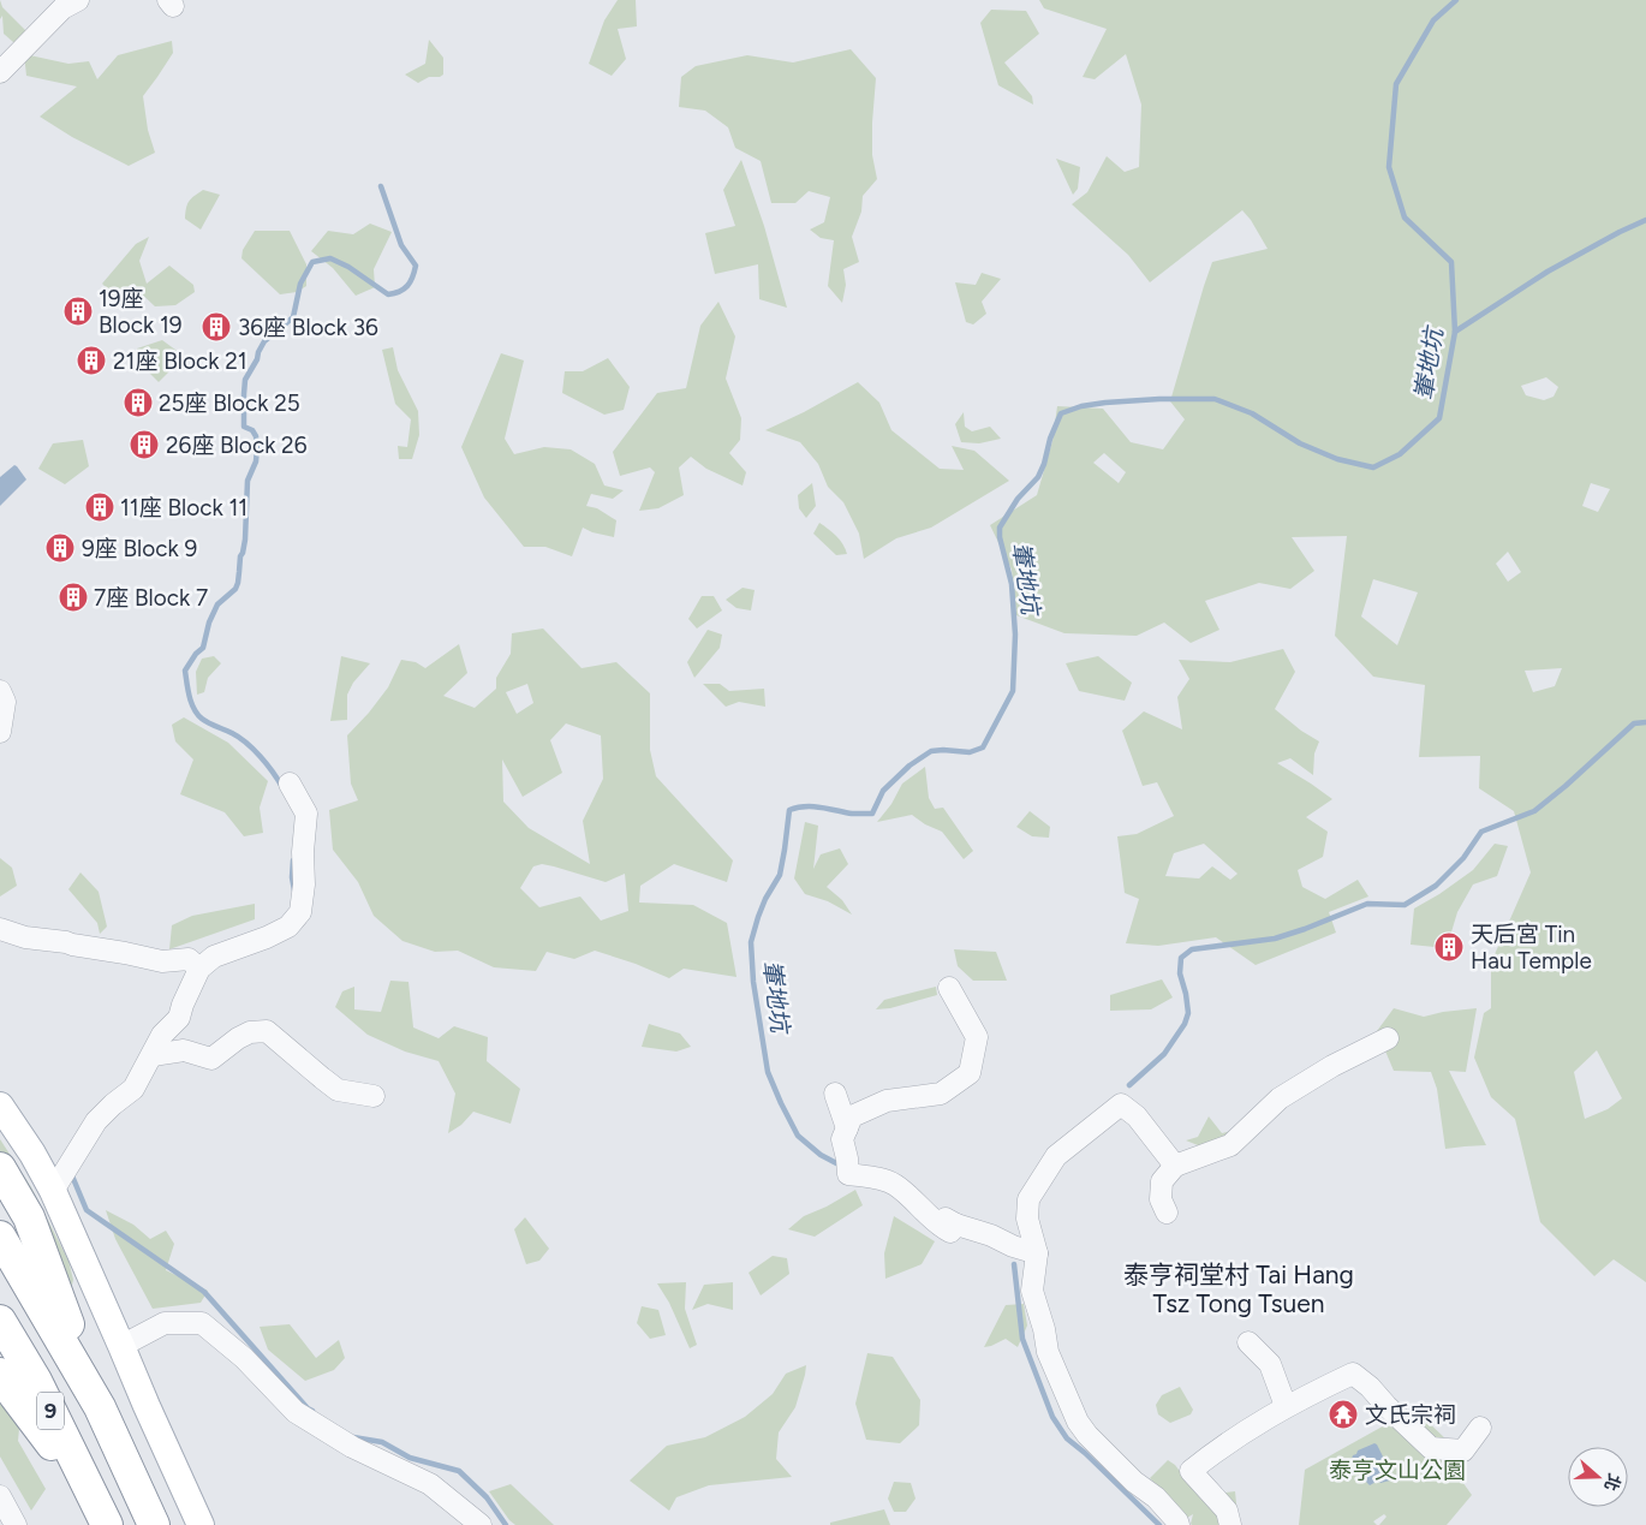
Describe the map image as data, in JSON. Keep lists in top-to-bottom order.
{
  "streets": {
    "highway": ["9"]
  },
  "districts": ["泰亨祠堂村 Tai Hang Tsz Tong Tsuen"],
  "water": ["輋地坑"],
  "parks": ["泰亨文山公園"],
  "places": {
    "building": [
      "19座 Block 19",
      "36座 Block 36",
      "21座 Block 21",
      "25座 Block 25",
      "26座 Block 26",
      "11座 Block 11",
      "9座 Block 9",
      "7座 Block 7",
      "天后宮 Tin Hau Temple"
    ],
    "temple": ["文氏宗祠"]
  },
  "north": "right"
}
